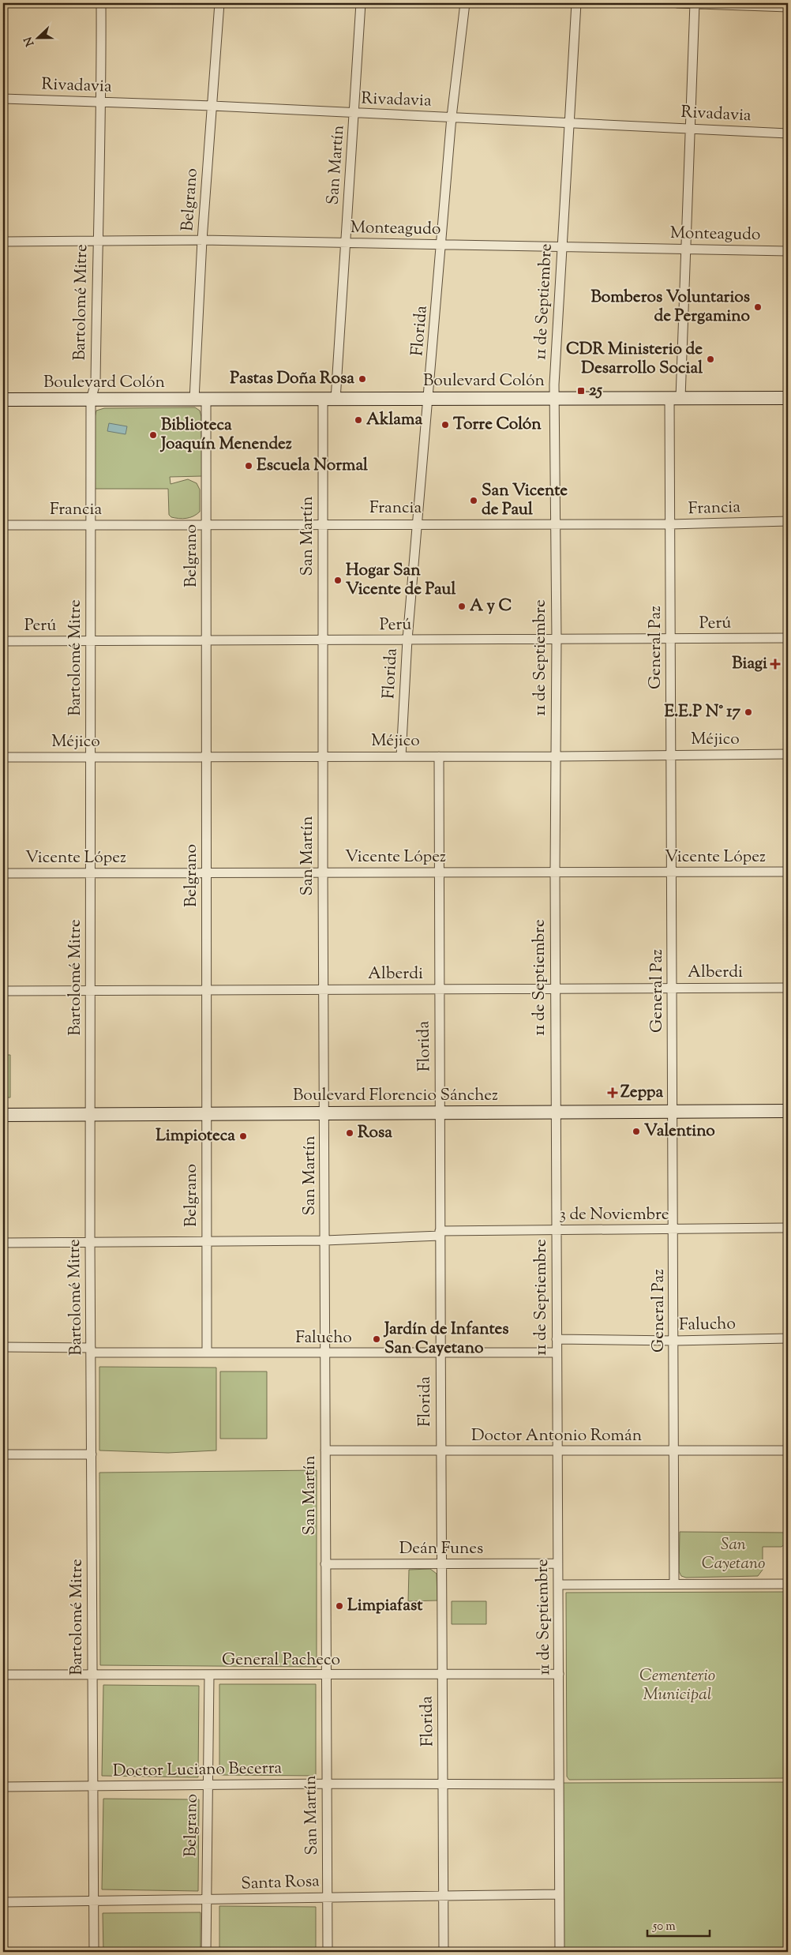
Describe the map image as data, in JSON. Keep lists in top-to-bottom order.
{
  "streets": {
    "main road": ["Boulevard Colón", "Boulevard Florencio Sánchez"],
    "street": [
      "Rivadavia",
      "San Martín",
      "Belgrano",
      "Monteagudo",
      "11 de Septiembre",
      "Bartolomé Mitre",
      "Florida",
      "Francia",
      "Perú",
      "General Paz",
      "Méjico",
      "Vicente López",
      "Alberdi",
      "3 de Noviembre",
      "Falucho",
      "Doctor Antonio Román",
      "Deán Funes",
      "General Pacheco",
      "Doctor Luciano Becerra",
      "Santa Rosa"
    ]
  },
  "crossings": [
    ["Rivadavia", "San Martín"],
    ["Rivadavia", "Belgrano"],
    ["Rivadavia", "11 de Septiembre"],
    ["Rivadavia", "Bartolomé Mitre"],
    ["Rivadavia", "Florida"],
    ["Rivadavia", "General Paz"],
    ["San Martín", "Monteagudo"],
    ["San Martín", "Boulevard Colón"],
    ["San Martín", "Francia"],
    ["San Martín", "Perú"],
    ["San Martín", "Méjico"],
    ["San Martín", "Vicente López"],
    ["San Martín", "Alberdi"],
    ["San Martín", "Boulevard Florencio Sánchez"],
    ["San Martín", "3 de Noviembre"],
    ["San Martín", "Falucho"],
    ["San Martín", "Doctor Antonio Román"],
    ["San Martín", "Deán Funes"],
    ["San Martín", "General Pacheco"],
    ["San Martín", "Doctor Luciano Becerra"],
    ["San Martín", "Santa Rosa"],
    ["Belgrano", "Monteagudo"],
    ["Belgrano", "Boulevard Colón"],
    ["Belgrano", "Francia"],
    ["Belgrano", "Perú"],
    ["Belgrano", "Méjico"],
    ["Belgrano", "Vicente López"],
    ["Belgrano", "Alberdi"],
    ["Belgrano", "Boulevard Florencio Sánchez"],
    ["Belgrano", "3 de Noviembre"],
    ["Belgrano", "Falucho"],
    ["Belgrano", "General Pacheco"],
    ["Belgrano", "Doctor Luciano Becerra"],
    ["Belgrano", "Santa Rosa"],
    ["Monteagudo", "11 de Septiembre"],
    ["Monteagudo", "Bartolomé Mitre"],
    ["Monteagudo", "Florida"],
    ["Monteagudo", "General Paz"],
    ["11 de Septiembre", "Boulevard Colón"],
    ["11 de Septiembre", "Francia"],
    ["11 de Septiembre", "Perú"],
    ["11 de Septiembre", "Méjico"],
    ["11 de Septiembre", "Vicente López"],
    ["11 de Septiembre", "Alberdi"],
    ["11 de Septiembre", "Boulevard Florencio Sánchez"],
    ["11 de Septiembre", "3 de Noviembre"],
    ["11 de Septiembre", "Falucho"],
    ["11 de Septiembre", "Doctor Antonio Román"],
    ["11 de Septiembre", "Deán Funes"],
    ["11 de Septiembre", "General Pacheco"],
    ["11 de Septiembre", "Doctor Luciano Becerra"],
    ["11 de Septiembre", "Santa Rosa"],
    ["Bartolomé Mitre", "Boulevard Colón"],
    ["Bartolomé Mitre", "Francia"],
    ["Bartolomé Mitre", "Perú"],
    ["Bartolomé Mitre", "Méjico"],
    ["Bartolomé Mitre", "Vicente López"],
    ["Bartolomé Mitre", "Alberdi"],
    ["Bartolomé Mitre", "Boulevard Florencio Sánchez"],
    ["Bartolomé Mitre", "3 de Noviembre"],
    ["Bartolomé Mitre", "Falucho"],
    ["Bartolomé Mitre", "General Pacheco"],
    ["Bartolomé Mitre", "Doctor Luciano Becerra"],
    ["Bartolomé Mitre", "Santa Rosa"],
    ["Florida", "Boulevard Colón"],
    ["Florida", "Francia"],
    ["Florida", "Perú"],
    ["Florida", "Méjico"],
    ["Florida", "Vicente López"],
    ["Florida", "Alberdi"],
    ["Florida", "Boulevard Florencio Sánchez"],
    ["Florida", "3 de Noviembre"],
    ["Florida", "Falucho"],
    ["Florida", "Doctor Antonio Román"],
    ["Florida", "Deán Funes"],
    ["Florida", "General Pacheco"],
    ["Florida", "Doctor Luciano Becerra"],
    ["Florida", "Santa Rosa"],
    ["Boulevard Colón", "General Paz"],
    ["Francia", "General Paz"],
    ["Perú", "General Paz"],
    ["General Paz", "Méjico"],
    ["General Paz", "Vicente López"],
    ["General Paz", "Alberdi"],
    ["General Paz", "Boulevard Florencio Sánchez"],
    ["General Paz", "3 de Noviembre"],
    ["General Paz", "Falucho"],
    ["General Paz", "Doctor Antonio Román"]
  ],
  "parks": ["San Cayetano", "Cementerio Municipal"],
  "places": {
    "other": [
      "Bomberos Voluntarios de Pergamino",
      "CDR Ministerio de Desarrollo Social",
      "Pastas Doña Rosa",
      "Aklama",
      "Torre Colón",
      "Biblioteca Joaquín Menendez",
      "Escuela Normal",
      "San Vicente de Paul",
      "Hogar San Vicente de Paul",
      "A y C",
      "E.E.P N° 17",
      "Valentino",
      "Rosa",
      "Limpioteca",
      "Jardín de Infantes San Cayetano",
      "Limpiafast"
    ],
    "transit": ["25"],
    "health": ["Biagi", "Zeppa"]
  },
  "scale_bar": "50 m",
  "north": "left"
}
